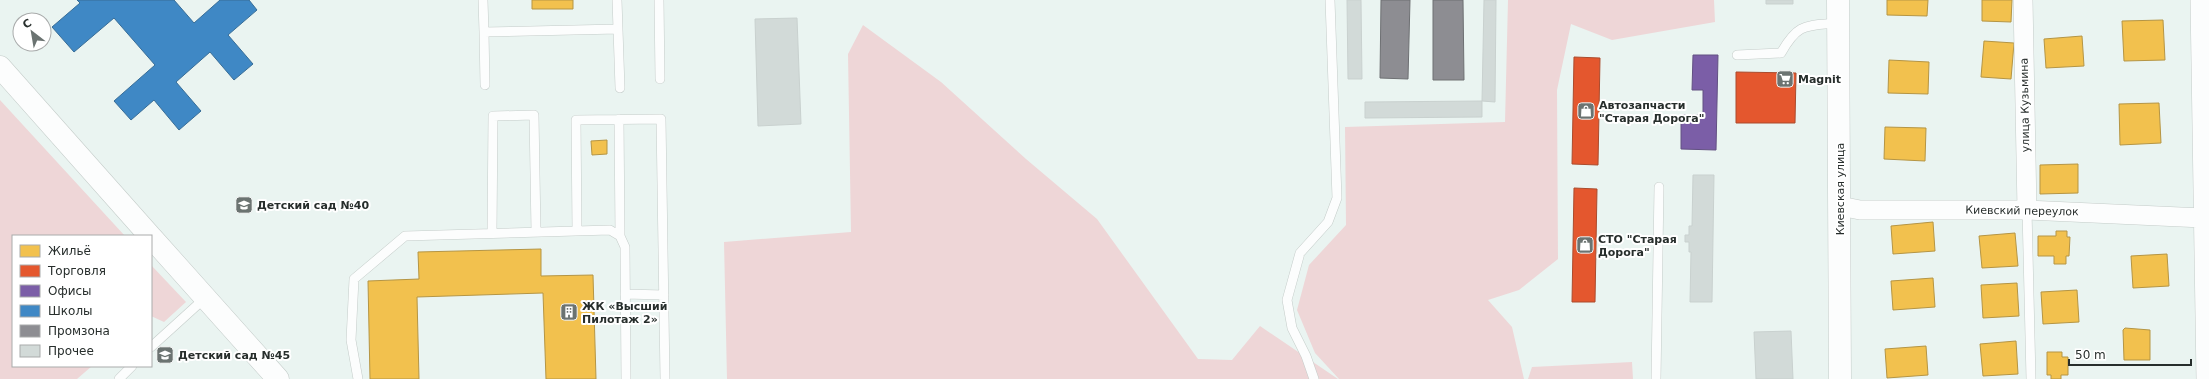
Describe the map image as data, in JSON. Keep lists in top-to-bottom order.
{
  "streets": {
    "street": ["улица Кузьмина", "Киевская улица", "Киевский переулок"]
  },
  "crossings": [
    ["улица Кузьмина", "Киевский переулок"],
    ["Киевская улица", "Киевский переулок"]
  ],
  "places": {
    "supermarket": ["Magnit"],
    "shop": ["Автозапчасти \"Старая Дорога\"", "СТО \"Старая Дорога\""],
    "school or university": ["Детский сад №40", "Детский сад №45"],
    "building": ["ЖК «Высший Пилотаж 2»"]
  },
  "legend": [
    "Жильё",
    "Торговля",
    "Офисы",
    "Школы",
    "Промзона",
    "Прочее"
  ],
  "scale_bar": "50 m",
  "north": "top left"
}
